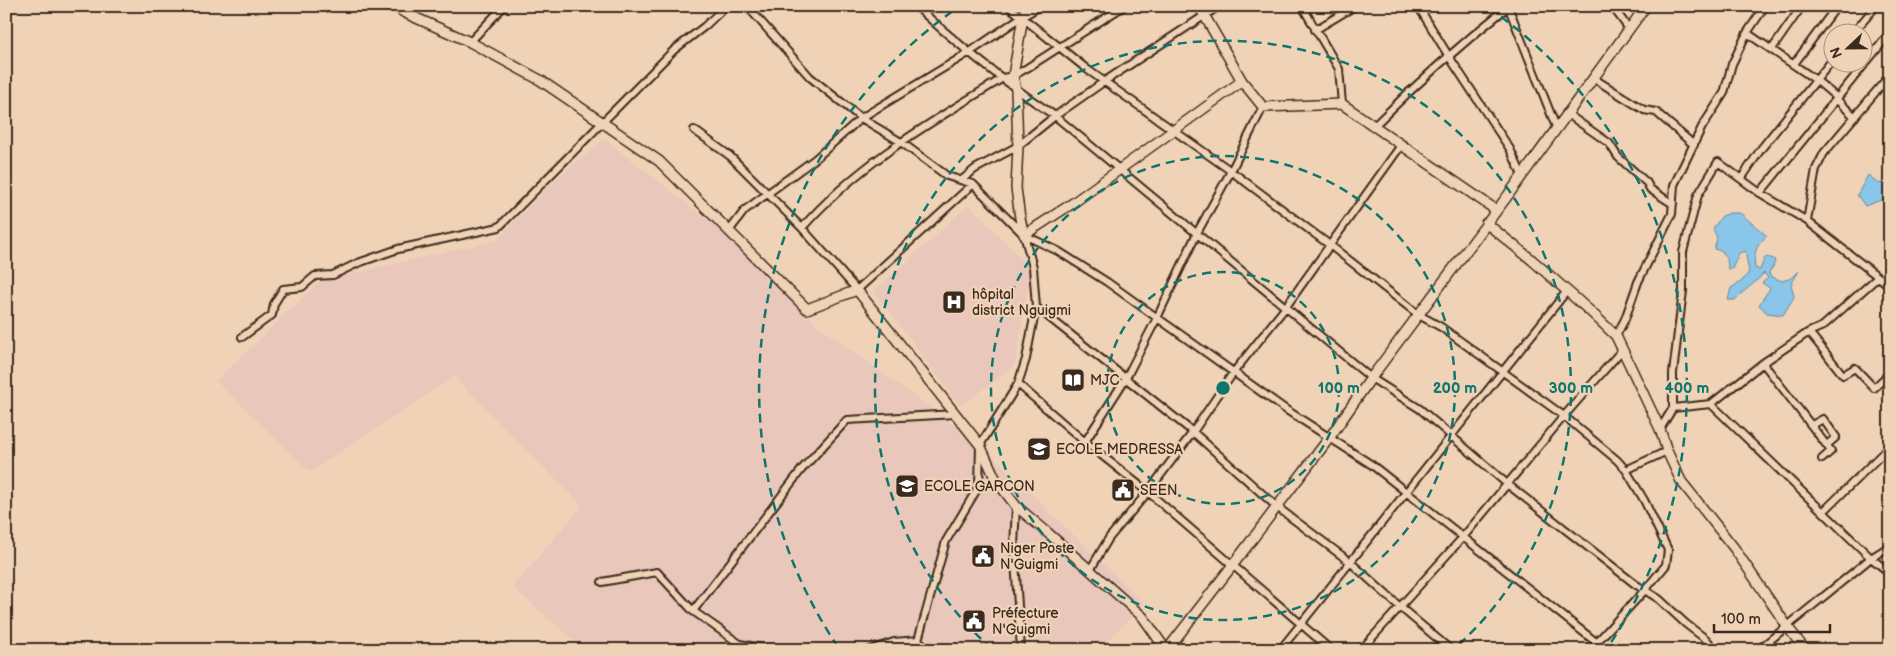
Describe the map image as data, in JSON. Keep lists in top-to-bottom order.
{
  "places": {
    "hospital": ["hôpital district Nguigmi"],
    "library": ["MJC"],
    "school or university": ["ECOLE MEDRESSA", "ECOLE GARCON"],
    "public building": ["SEEN", "Niger Poste N'Guigmi", "Préfecture N'Guigmi"]
  },
  "scale_bar": "100 m",
  "north": "left",
  "rings": [
    "100 m",
    "200 m",
    "300 m",
    "400 m"
  ]
}
